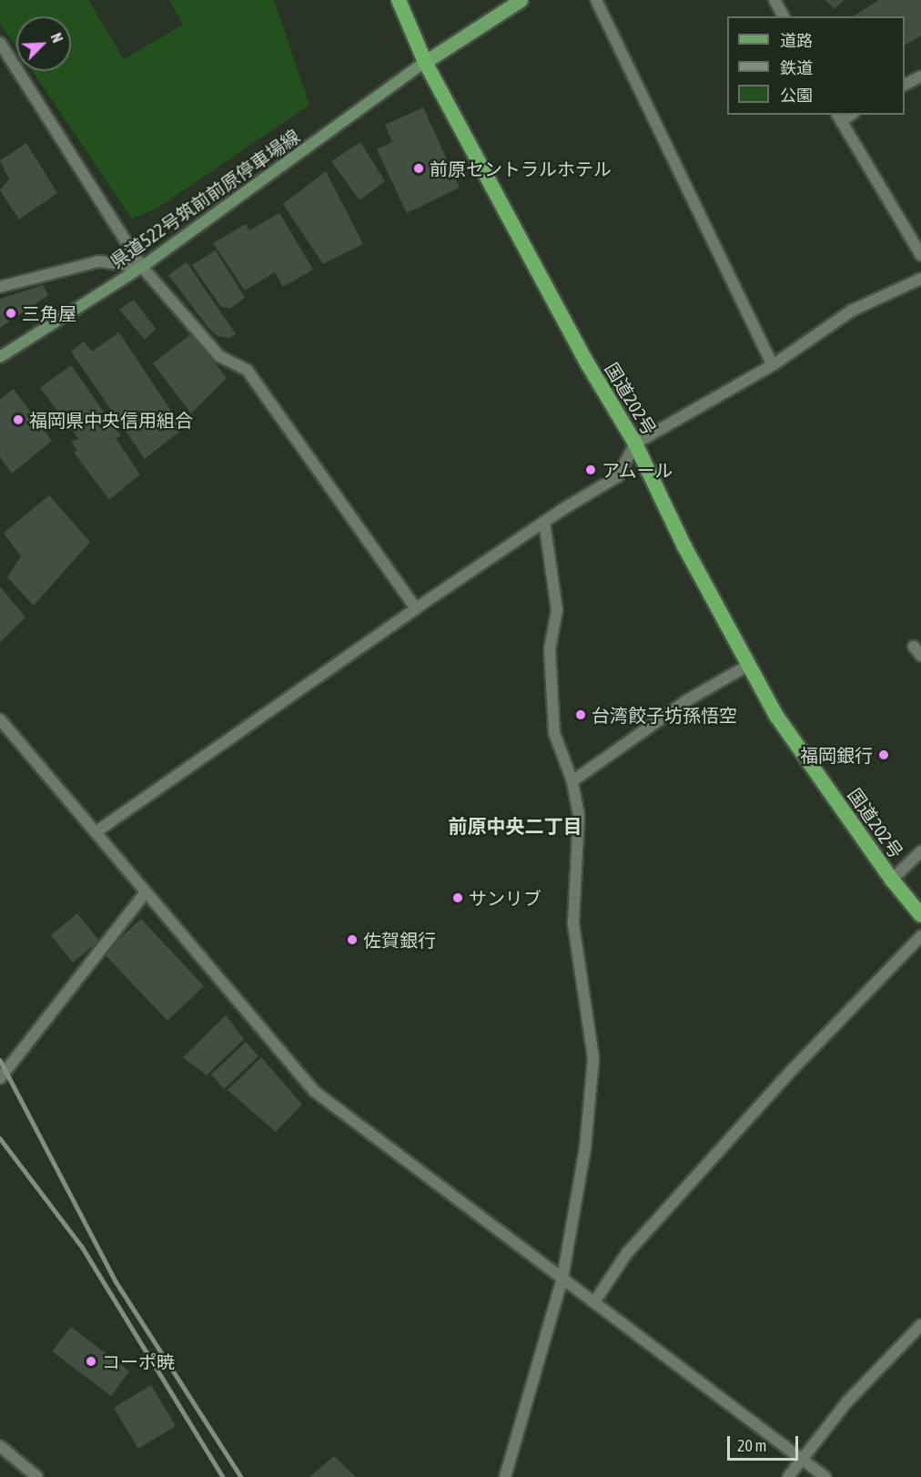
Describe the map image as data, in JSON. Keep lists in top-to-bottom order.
{
  "streets": {
    "highway": ["国道202号"],
    "main road": ["県道522号筑前前原停車場線"]
  },
  "crossings": [
    ["県道522号筑前前原停車場線", "国道202号"]
  ],
  "districts": ["前原中央二丁目"],
  "places": [
    "前原セントラルホテル",
    "三角屋",
    "福岡県中央信用組合",
    "アムール",
    "台湾餃子坊孫悟空",
    "福岡銀行",
    "サンリブ",
    "佐賀銀行",
    "コーポ暁"
  ],
  "legend": ["道路", "鉄道", "公園"],
  "scale_bar": "20 m",
  "north": "top right"
}
